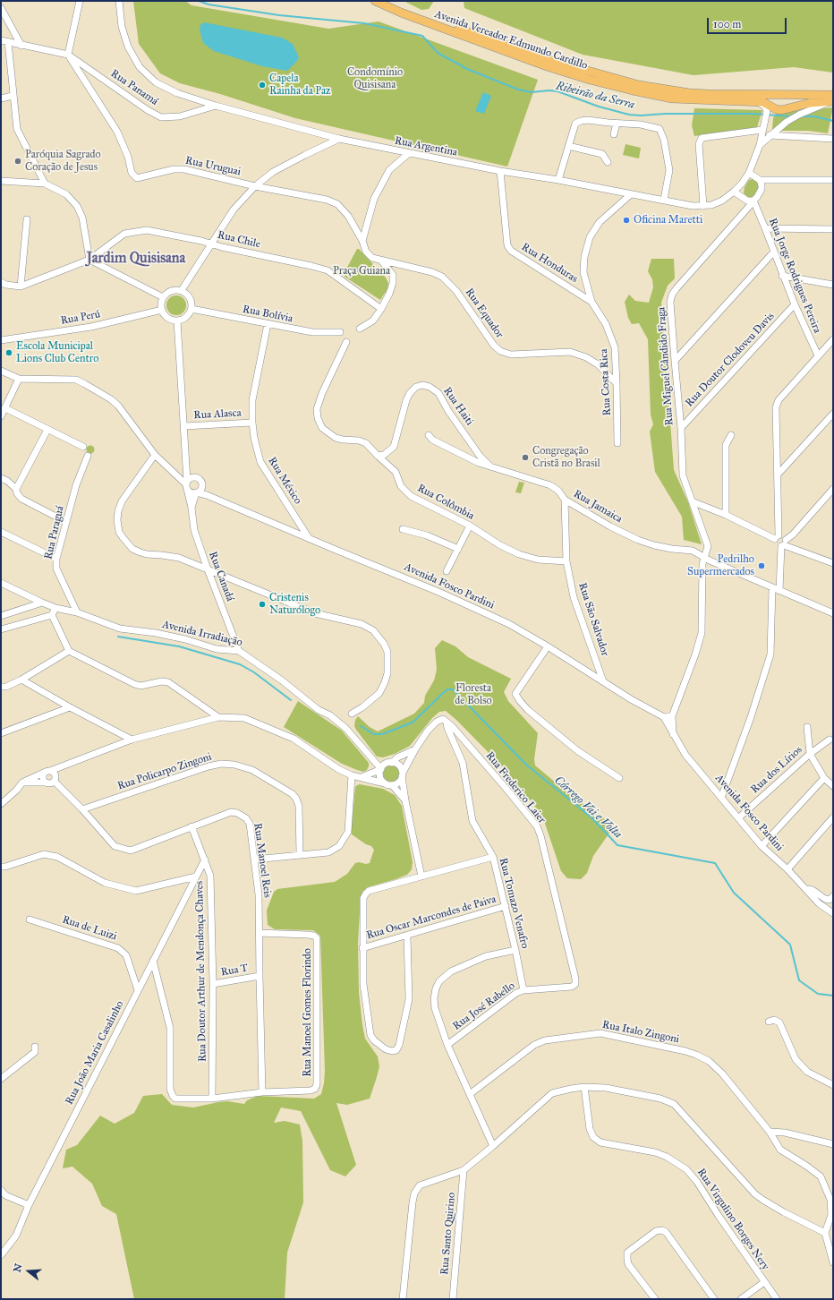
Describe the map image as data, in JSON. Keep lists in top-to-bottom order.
{
  "streets": {
    "main road": ["Avenida Vereador Edmundo Cardillo"],
    "street": [
      "Rua Panamá",
      "Rua Argentina",
      "Rua Uruguai",
      "Rua Chile",
      "Rua Honduras",
      "Rua Jorge Rodrigues Pereira",
      "Rua Equador",
      "Rua Bolívia",
      "Rua Perú",
      "Rua Doutor Clodoveu Davis",
      "Rua Miguel Cândido Fraga",
      "Rua Costa Rica",
      "Rua Haiti",
      "Rua Alasca",
      "Rua México",
      "Rua Colômbia",
      "Rua Jamaica",
      "Rua Paraguá",
      "Rua Canadá",
      "Avenida Fosco Pardini",
      "Rua São Salvador",
      "Avenida Irradiação",
      "Rua dos Lírios",
      "Rua Policarpo Zingoni",
      "Rua Frederico Laier",
      "Rua Manoel Reis",
      "Rua Tomazo Venafro",
      "Rua Oscar Marcondes de Paiva",
      "Rua de Luizi",
      "Rua T",
      "Rua Doutor Arthur de Mendonça Chaves",
      "Rua José Rabello",
      "Rua Manoel Gomes Florindo",
      "Rua Italo Zingoni",
      "Rua João Maria Casalinho",
      "Rua Virgulino Borges Nery",
      "Rua Santo Quirino"
    ]
  },
  "crossings": [
    ["Avenida Vereador Edmundo Cardillo", "Rua Argentina"],
    ["Rua Panamá", "Rua Argentina"],
    ["Rua Panamá", "Rua Uruguai"],
    ["Rua Argentina", "Rua Honduras"],
    ["Rua Argentina", "Rua Costa Rica"],
    ["Rua Uruguai", "Rua Equador"],
    ["Rua Honduras", "Rua Costa Rica"],
    ["Rua Jorge Rodrigues Pereira", "Rua Doutor Clodoveu Davis"],
    ["Rua Jorge Rodrigues Pereira", "Rua Miguel Cândido Fraga"],
    ["Rua Equador", "Rua Costa Rica"],
    ["Rua Bolívia", "Rua Perú"],
    ["Rua Bolívia", "Rua México"],
    ["Rua Doutor Clodoveu Davis", "Rua Miguel Cândido Fraga"],
    ["Rua Miguel Cândido Fraga", "Rua Jamaica"],
    ["Rua Haiti", "Rua Colômbia"],
    ["Rua Haiti", "Rua Jamaica"],
    ["Rua Alasca", "Rua México"],
    ["Rua México", "Avenida Fosco Pardini"],
    ["Rua Colômbia", "Rua São Salvador"],
    ["Rua Jamaica", "Rua São Salvador"],
    ["Rua Paraguá", "Avenida Irradiação"],
    ["Rua Canadá", "Avenida Fosco Pardini"],
    ["Rua Canadá", "Avenida Irradiação"],
    ["Avenida Fosco Pardini", "Rua São Salvador"],
    ["Avenida Fosco Pardini", "Rua dos Lírios"],
    ["Rua Policarpo Zingoni", "Rua Manoel Reis"],
    ["Rua Frederico Laier", "Rua Tomazo Venafro"],
    ["Rua Frederico Laier", "Rua José Rabello"],
    ["Rua Manoel Reis", "Rua T"],
    ["Rua Manoel Reis", "Rua Doutor Arthur de Mendonça Chaves"],
    ["Rua Manoel Reis", "Rua Manoel Gomes Florindo"],
    ["Rua Tomazo Venafro", "Rua Oscar Marcondes de Paiva"],
    ["Rua Tomazo Venafro", "Rua José Rabello"],
    ["Rua de Luizi", "Rua João Maria Casalinho"],
    ["Rua T", "Rua Doutor Arthur de Mendonça Chaves"],
    ["Rua Doutor Arthur de Mendonça Chaves", "Rua Manoel Gomes Florindo"],
    ["Rua Doutor Arthur de Mendonça Chaves", "Rua João Maria Casalinho"],
    ["Rua Manoel Gomes Florindo", "Rua João Maria Casalinho"]
  ],
  "districts": ["Jardim Quisisana"],
  "water": ["Ribeirão da Serra", "Córrego Vai e Volta"],
  "parks": ["Condomínio Quisisana", "Praça Guiana", "Floresta de Bolso"],
  "places": [
    "Capela Rainha da Paz",
    "Paróquia Sagrado Coração de Jesus",
    "Oficina Maretti",
    "Escola Municipal Lions Club Centro",
    "Congregação Cristã no Brasil",
    "Pedrilho Supermercados",
    "Cristenis Naturólogo"
  ],
  "scale_bar": "100 m",
  "north": "left"
}
